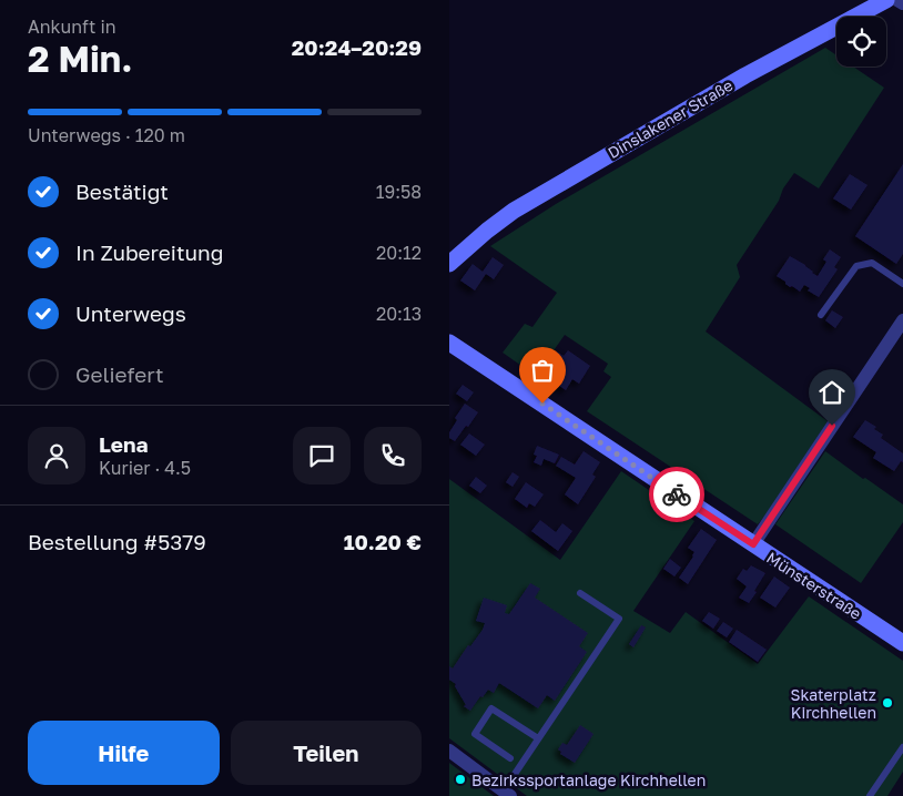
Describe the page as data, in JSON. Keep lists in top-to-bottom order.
{
  "streets": {
    "main road": ["Dinslakener Straße", "Münsterstraße"]
  },
  "places": ["Skaterplatz Kirchhellen", "Bezirkssportanlage Kirchhellen"],
  "page": {
    "heading": ["2 Min.", "Ankunft in", "20:24–20:29"],
    "panel": [
      "Lena",
      "Kurier · 4.5",
      "Bestellung #5379",
      "10.20 €"
    ],
    "bar": "Unterwegs · 120 m",
    "list": [
      ["Bestätigt", "19:58"],
      ["In Zubereitung", "20:12"],
      ["Unterwegs", "20:13"],
      "Geliefert"
    ],
    "buttons": ["Hilfe", "Teilen"]
  }
}
